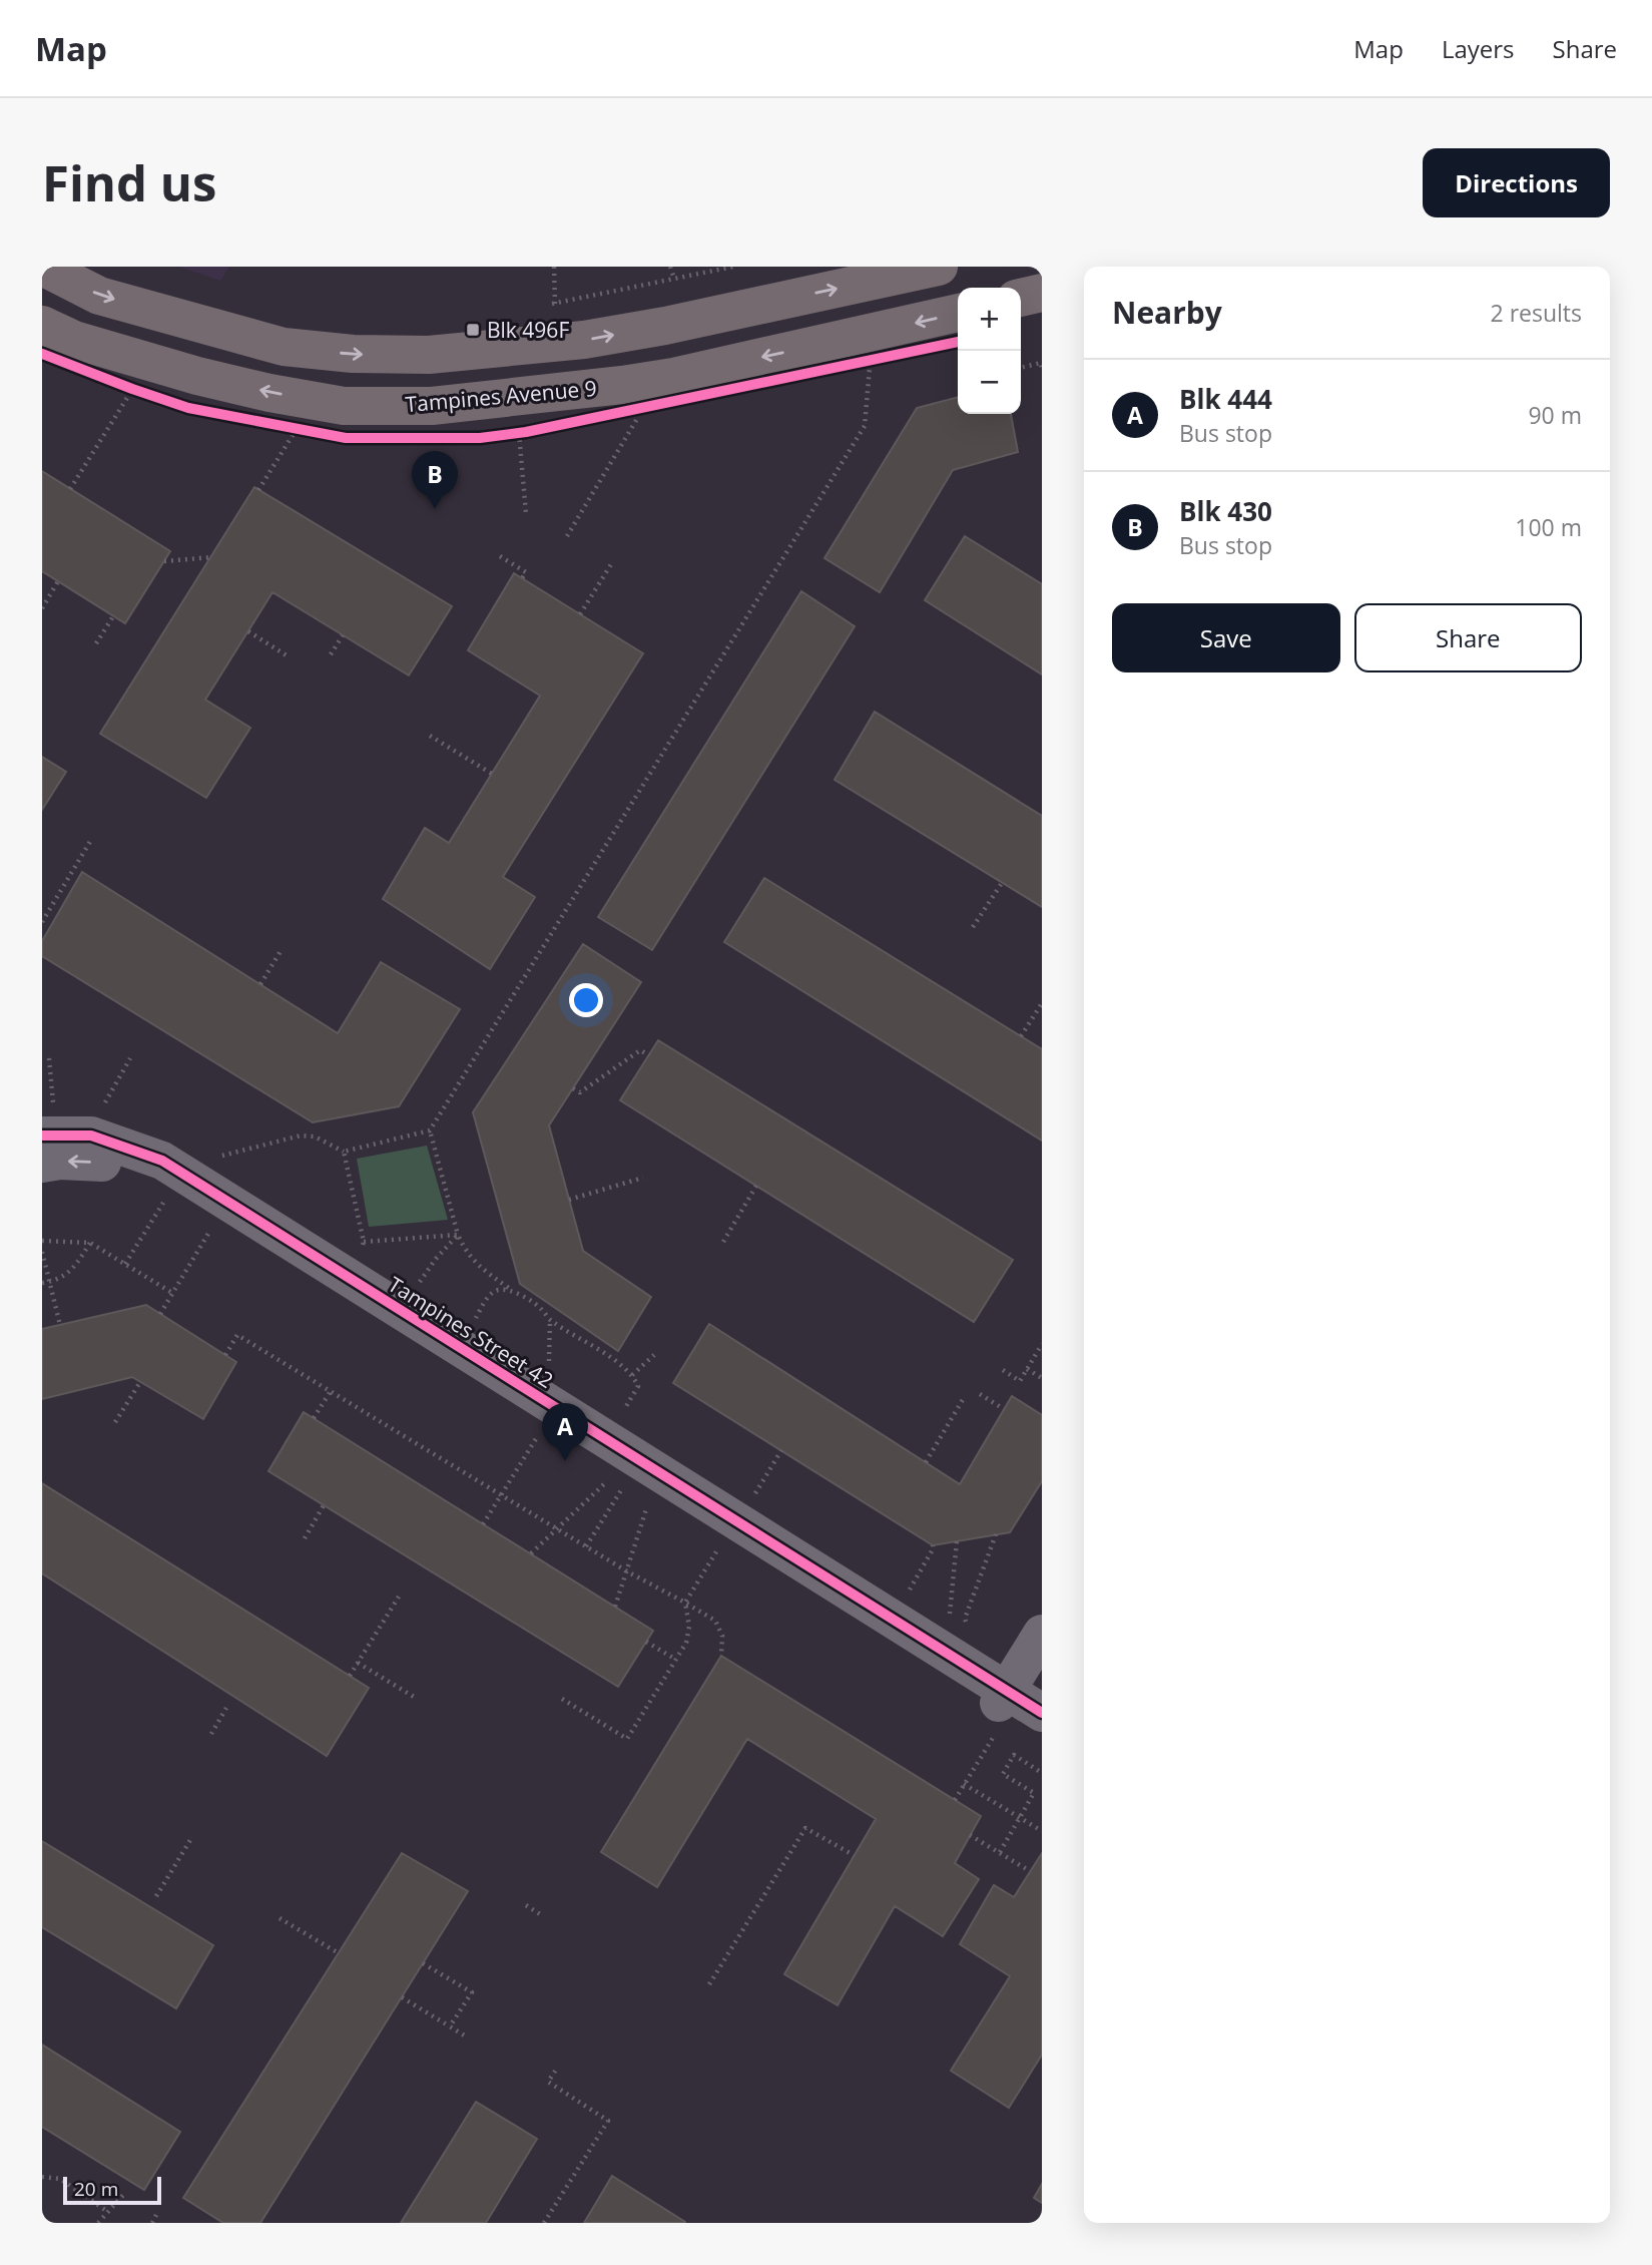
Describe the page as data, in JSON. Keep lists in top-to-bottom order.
{
  "streets": {
    "main road": ["Tampines Avenue 9"],
    "street": ["Tampines Street 42"]
  },
  "places": {
    "transit": ["Blk 496F"]
  },
  "scale_bar": "20 m",
  "page": {
    "header": "Map",
    "nav": ["Map", "Layers", "Share"],
    "buttons": [
      "Directions",
      ["Save", "Share"]
    ],
    "title": "Find us",
    "heading": ["Nearby", "2 results"],
    "map_buttons": ["+", "−"],
    "list": [
      {
        "mark": "A",
        "name": "Blk 444",
        "note": "Bus stop",
        "value": "90 m"
      },
      {
        "mark": "B",
        "name": "Blk 430",
        "note": "Bus stop",
        "value": "100 m"
      }
    ],
    "pins": ["B", "A"],
    "scale": "20 m"
  }
}
